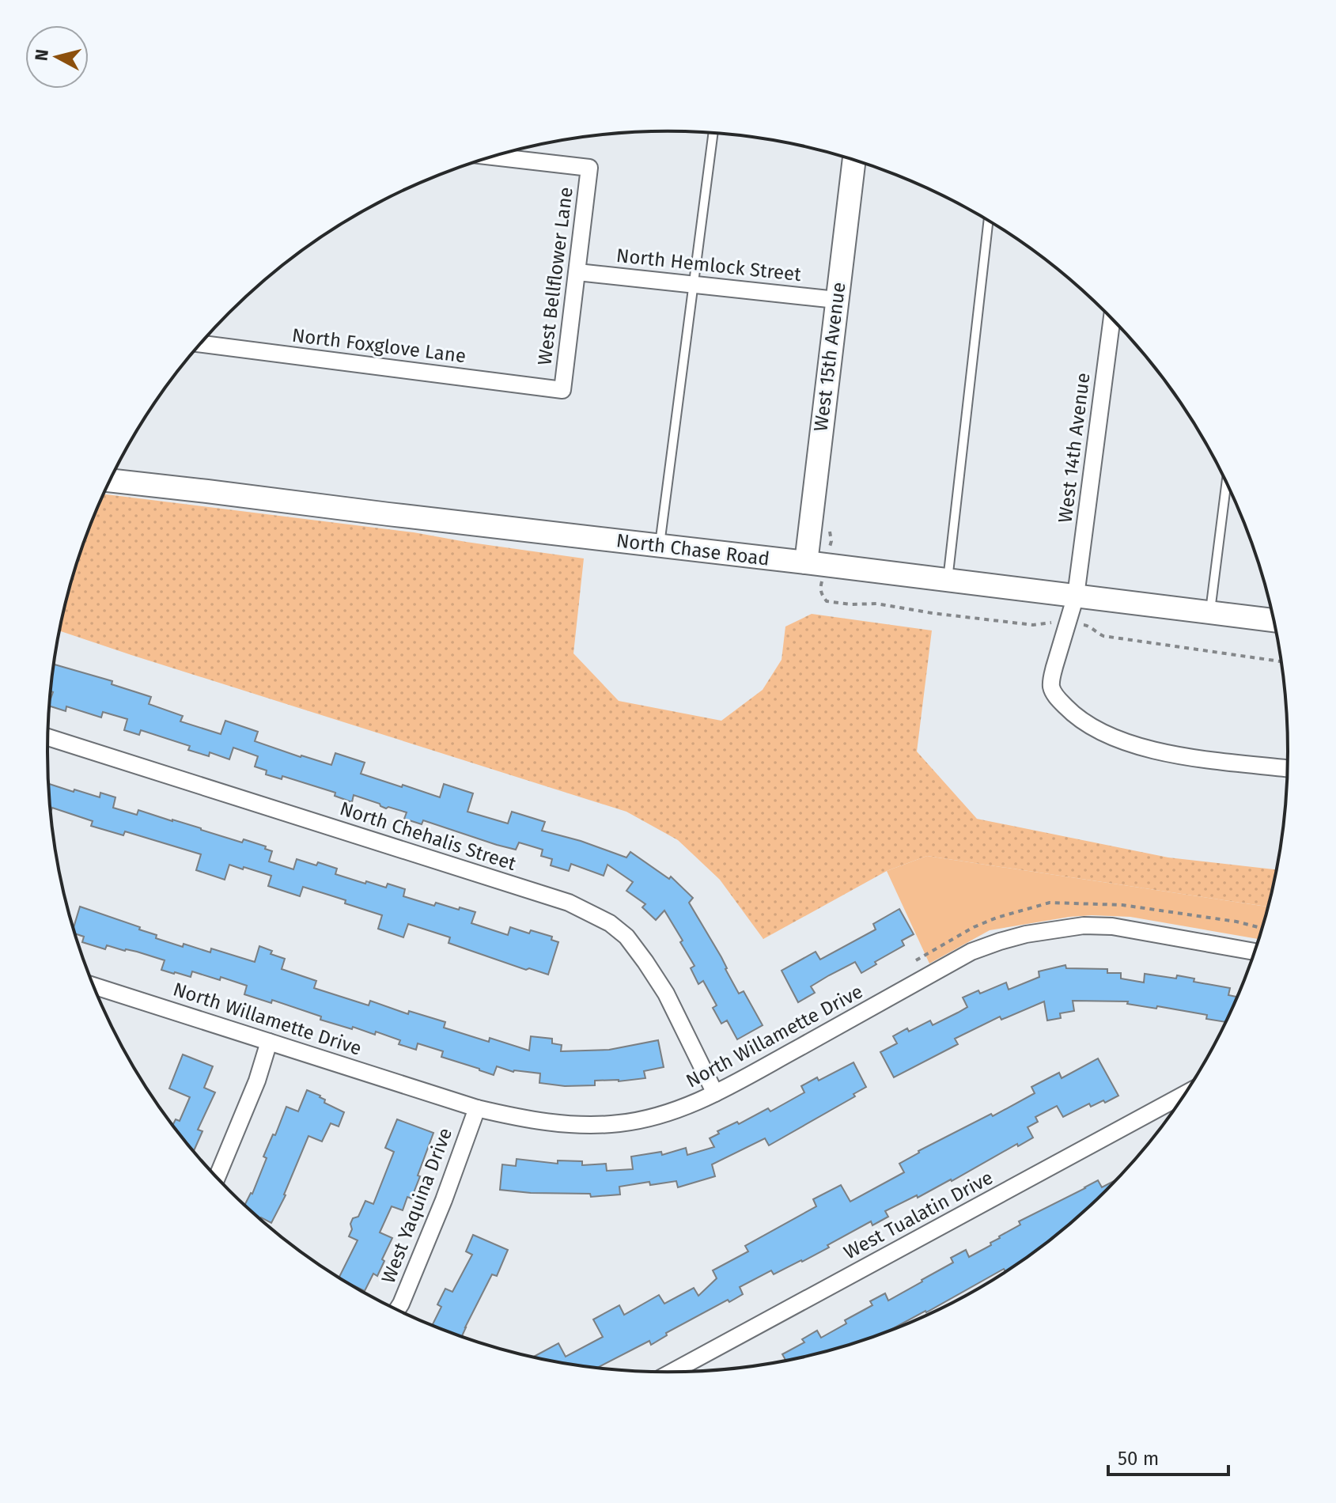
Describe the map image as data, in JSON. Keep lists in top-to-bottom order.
{
  "streets": {
    "street": [
      "North Hemlock Street",
      "West Bellflower Lane",
      "North Foxglove Lane",
      "West 15th Avenue",
      "West 14th Avenue",
      "North Chase Road",
      "North Chehalis Street",
      "North Willamette Drive",
      "West Yaquina Drive",
      "West Tualatin Drive"
    ]
  },
  "crossings": [
    ["North Hemlock Street", "West Bellflower Lane"],
    ["North Hemlock Street", "West 15th Avenue"],
    ["West Bellflower Lane", "North Foxglove Lane"],
    ["West 15th Avenue", "North Chase Road"],
    ["West 14th Avenue", "North Chase Road"],
    ["North Chehalis Street", "North Willamette Drive"],
    ["North Willamette Drive", "West Yaquina Drive"]
  ],
  "scale_bar": "50 m",
  "north": "left"
}
